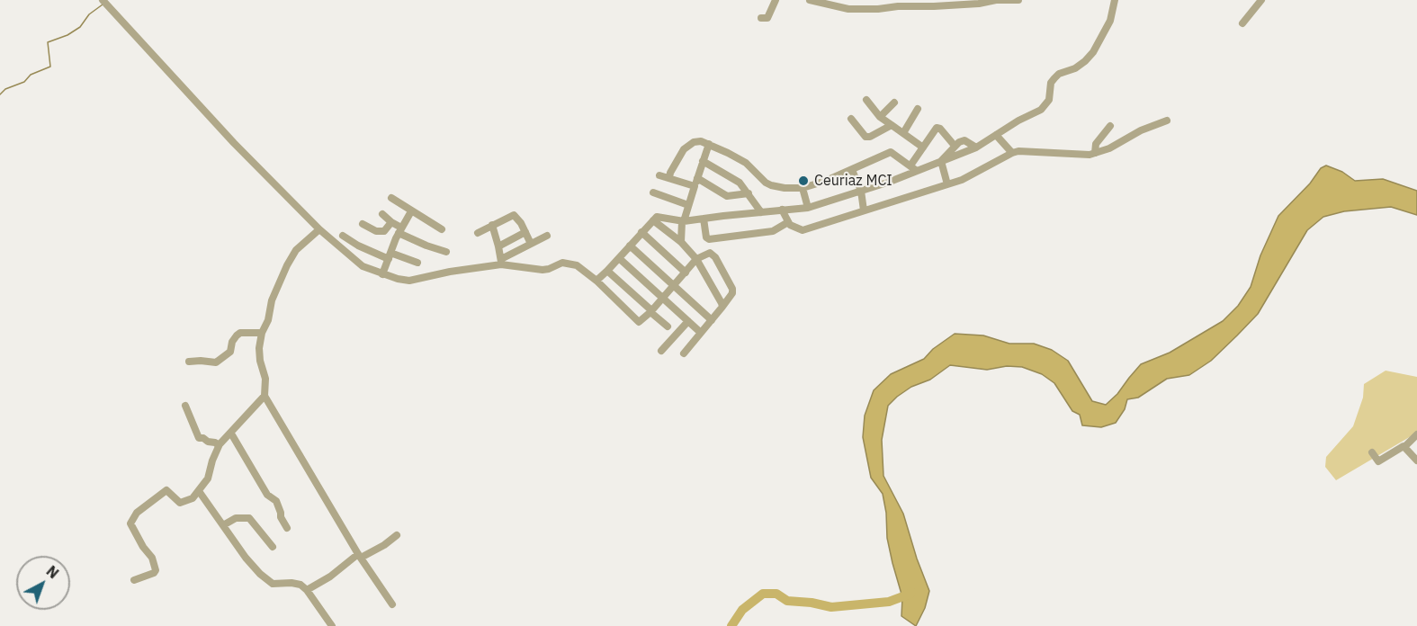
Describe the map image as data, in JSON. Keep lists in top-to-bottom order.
{
  "places": ["Ceuriaz MCI"],
  "north": "top right"
}
